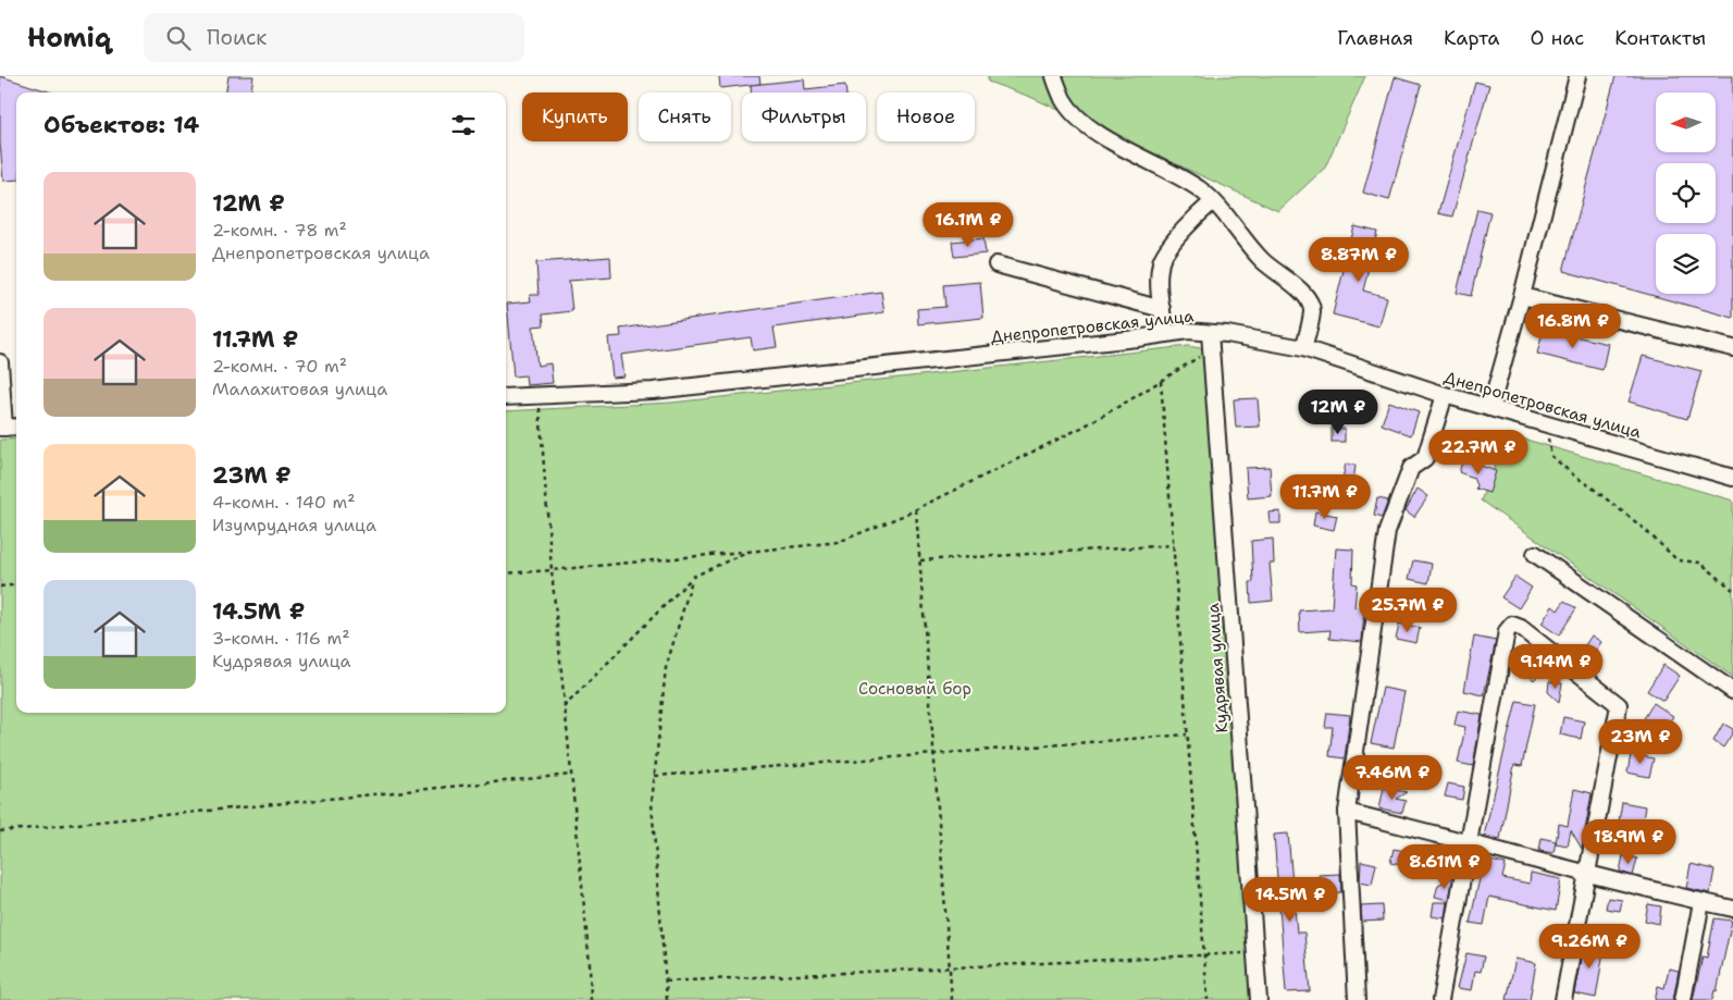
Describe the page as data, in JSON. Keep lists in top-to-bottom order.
{
  "streets": {
    "street": ["Днепропетровская улица", "Кудрявая улица"]
  },
  "crossings": [
    ["Днепропетровская улица", "Кудрявая улица"]
  ],
  "parks": ["Сосновый бор"],
  "north": "left",
  "page": {
    "header": "Homiq",
    "search": "Поиск",
    "nav": [
      "Главная",
      "Карта",
      "О нас",
      "Контакты"
    ],
    "chip": [
      "Купить",
      "Снять",
      "Фильтры",
      "Новое"
    ],
    "heading": "Объектов: 14",
    "list": [
      {
        "name": "12M ₽",
        "note": "2-комн. · 78 m² · Днепропетровская улица"
      },
      {
        "name": "11.7M ₽",
        "note": "2-комн. · 70 m² · Малахитовая улица"
      },
      {
        "name": "23M ₽",
        "note": "4-комн. · 140 m² · Изумрудная улица"
      },
      {
        "name": "14.5M ₽",
        "note": "3-комн. · 116 m² · Кудрявая улица"
      }
    ],
    "price": [
      "16.1M ₽",
      "8.87M ₽",
      "16.8M ₽",
      "12M ₽",
      "22.7M ₽",
      "11.7M ₽",
      "25.7M ₽",
      "9.14M ₽",
      "23M ₽",
      "7.46M ₽",
      "18.9M ₽",
      "8.61M ₽",
      "14.5M ₽",
      "9.26M ₽"
    ]
  }
}
